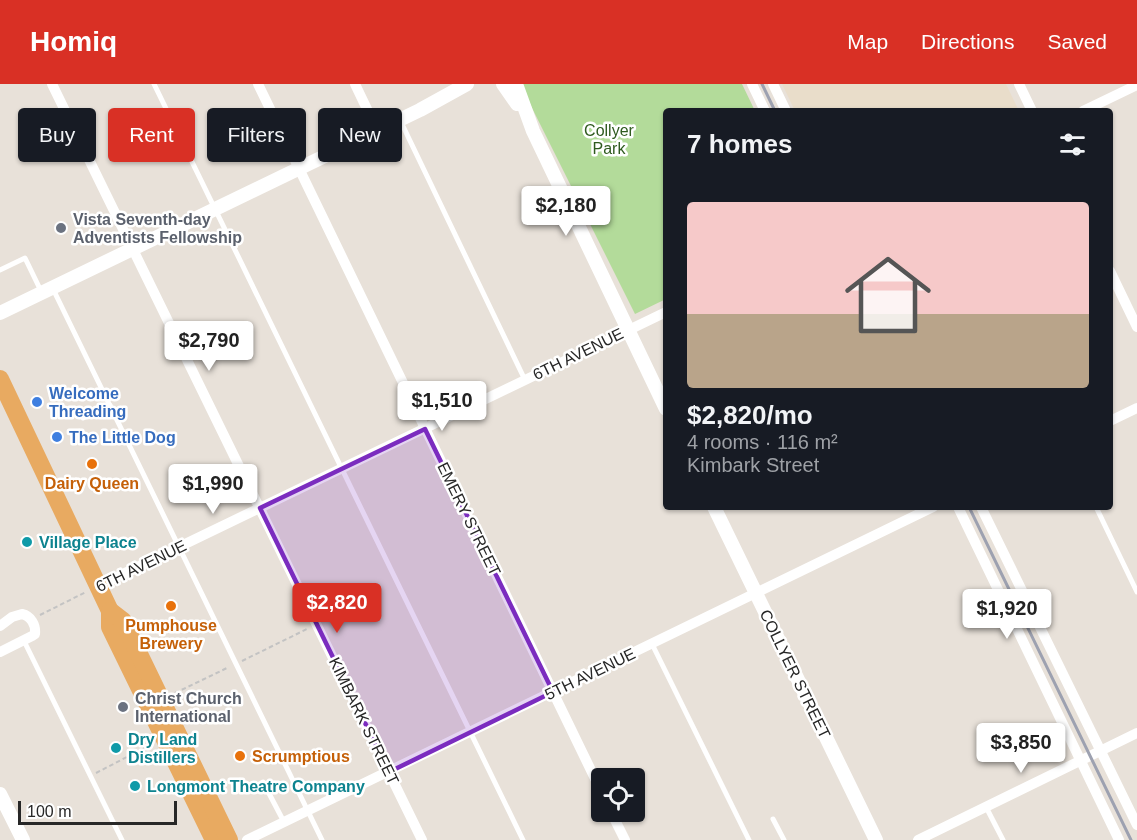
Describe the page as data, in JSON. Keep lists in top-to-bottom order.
{
  "streets": {
    "street": [
      "6TH AVENUE",
      "EMERY STREET",
      "5TH AVENUE",
      "COLLYER STREET",
      "KIMBARK STREET"
    ]
  },
  "crossings": [
    ["6TH AVENUE", "EMERY STREET"],
    ["6TH AVENUE", "KIMBARK STREET"],
    ["EMERY STREET", "5TH AVENUE"],
    ["5TH AVENUE", "COLLYER STREET"],
    ["5TH AVENUE", "KIMBARK STREET"]
  ],
  "parks": ["Collyer Park"],
  "places": [
    "Vista Seventh-day Adventists Fellowship",
    "Welcome Threading",
    "The Little Dog",
    "Dairy Queen",
    "Village Place",
    "Pumphouse Brewery",
    "Christ Church International",
    "Dry Land Distillers",
    "Scrumptious",
    "Longmont Theatre Company"
  ],
  "scale_bar": "100 m",
  "page": {
    "header": "Homiq",
    "nav": ["Map", "Directions", "Saved"],
    "chip": [
      "Buy",
      "Rent",
      "Filters",
      "New"
    ],
    "heading": "7 homes",
    "list": [
      {
        "name": "$2,820/mo",
        "note": "4 rooms · 116 m² · Kimbark Street"
      }
    ],
    "price": [
      "$2,180",
      "$2,790",
      "$1,510",
      "$1,990",
      "$2,820",
      "$1,920",
      "$3,850"
    ],
    "scale": "100 m"
  }
}
